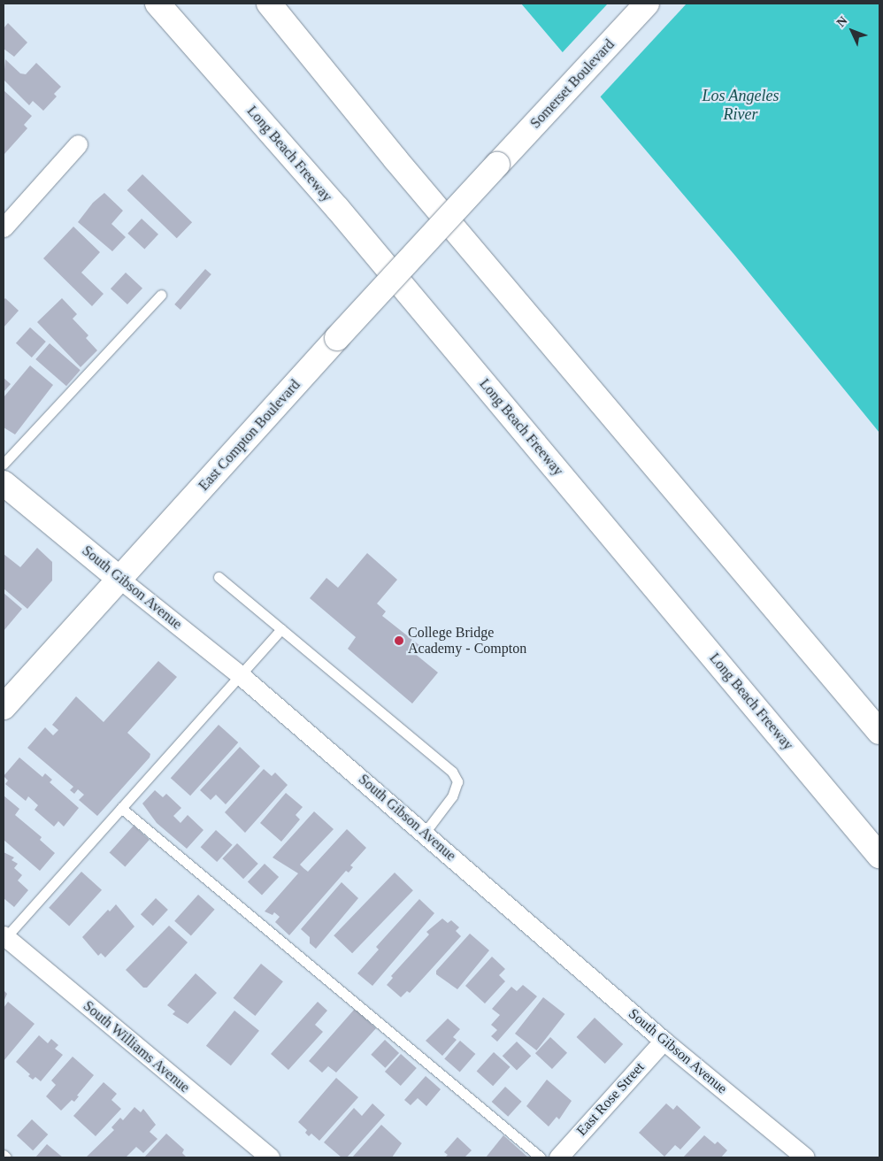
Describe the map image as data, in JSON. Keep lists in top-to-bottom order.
{
  "streets": {
    "main road": [
      "Somerset Boulevard",
      "Long Beach Freeway",
      "East Compton Boulevard",
      "South Gibson Avenue"
    ],
    "street": ["South Williams Avenue", "East Rose Street"]
  },
  "crossings": [
    ["Somerset Boulevard", "East Compton Boulevard"],
    ["East Compton Boulevard", "South Gibson Avenue"],
    ["South Gibson Avenue", "East Rose Street"]
  ],
  "water": ["Los Angeles River"],
  "places": ["College Bridge Academy - Compton"],
  "north": "top left"
}
